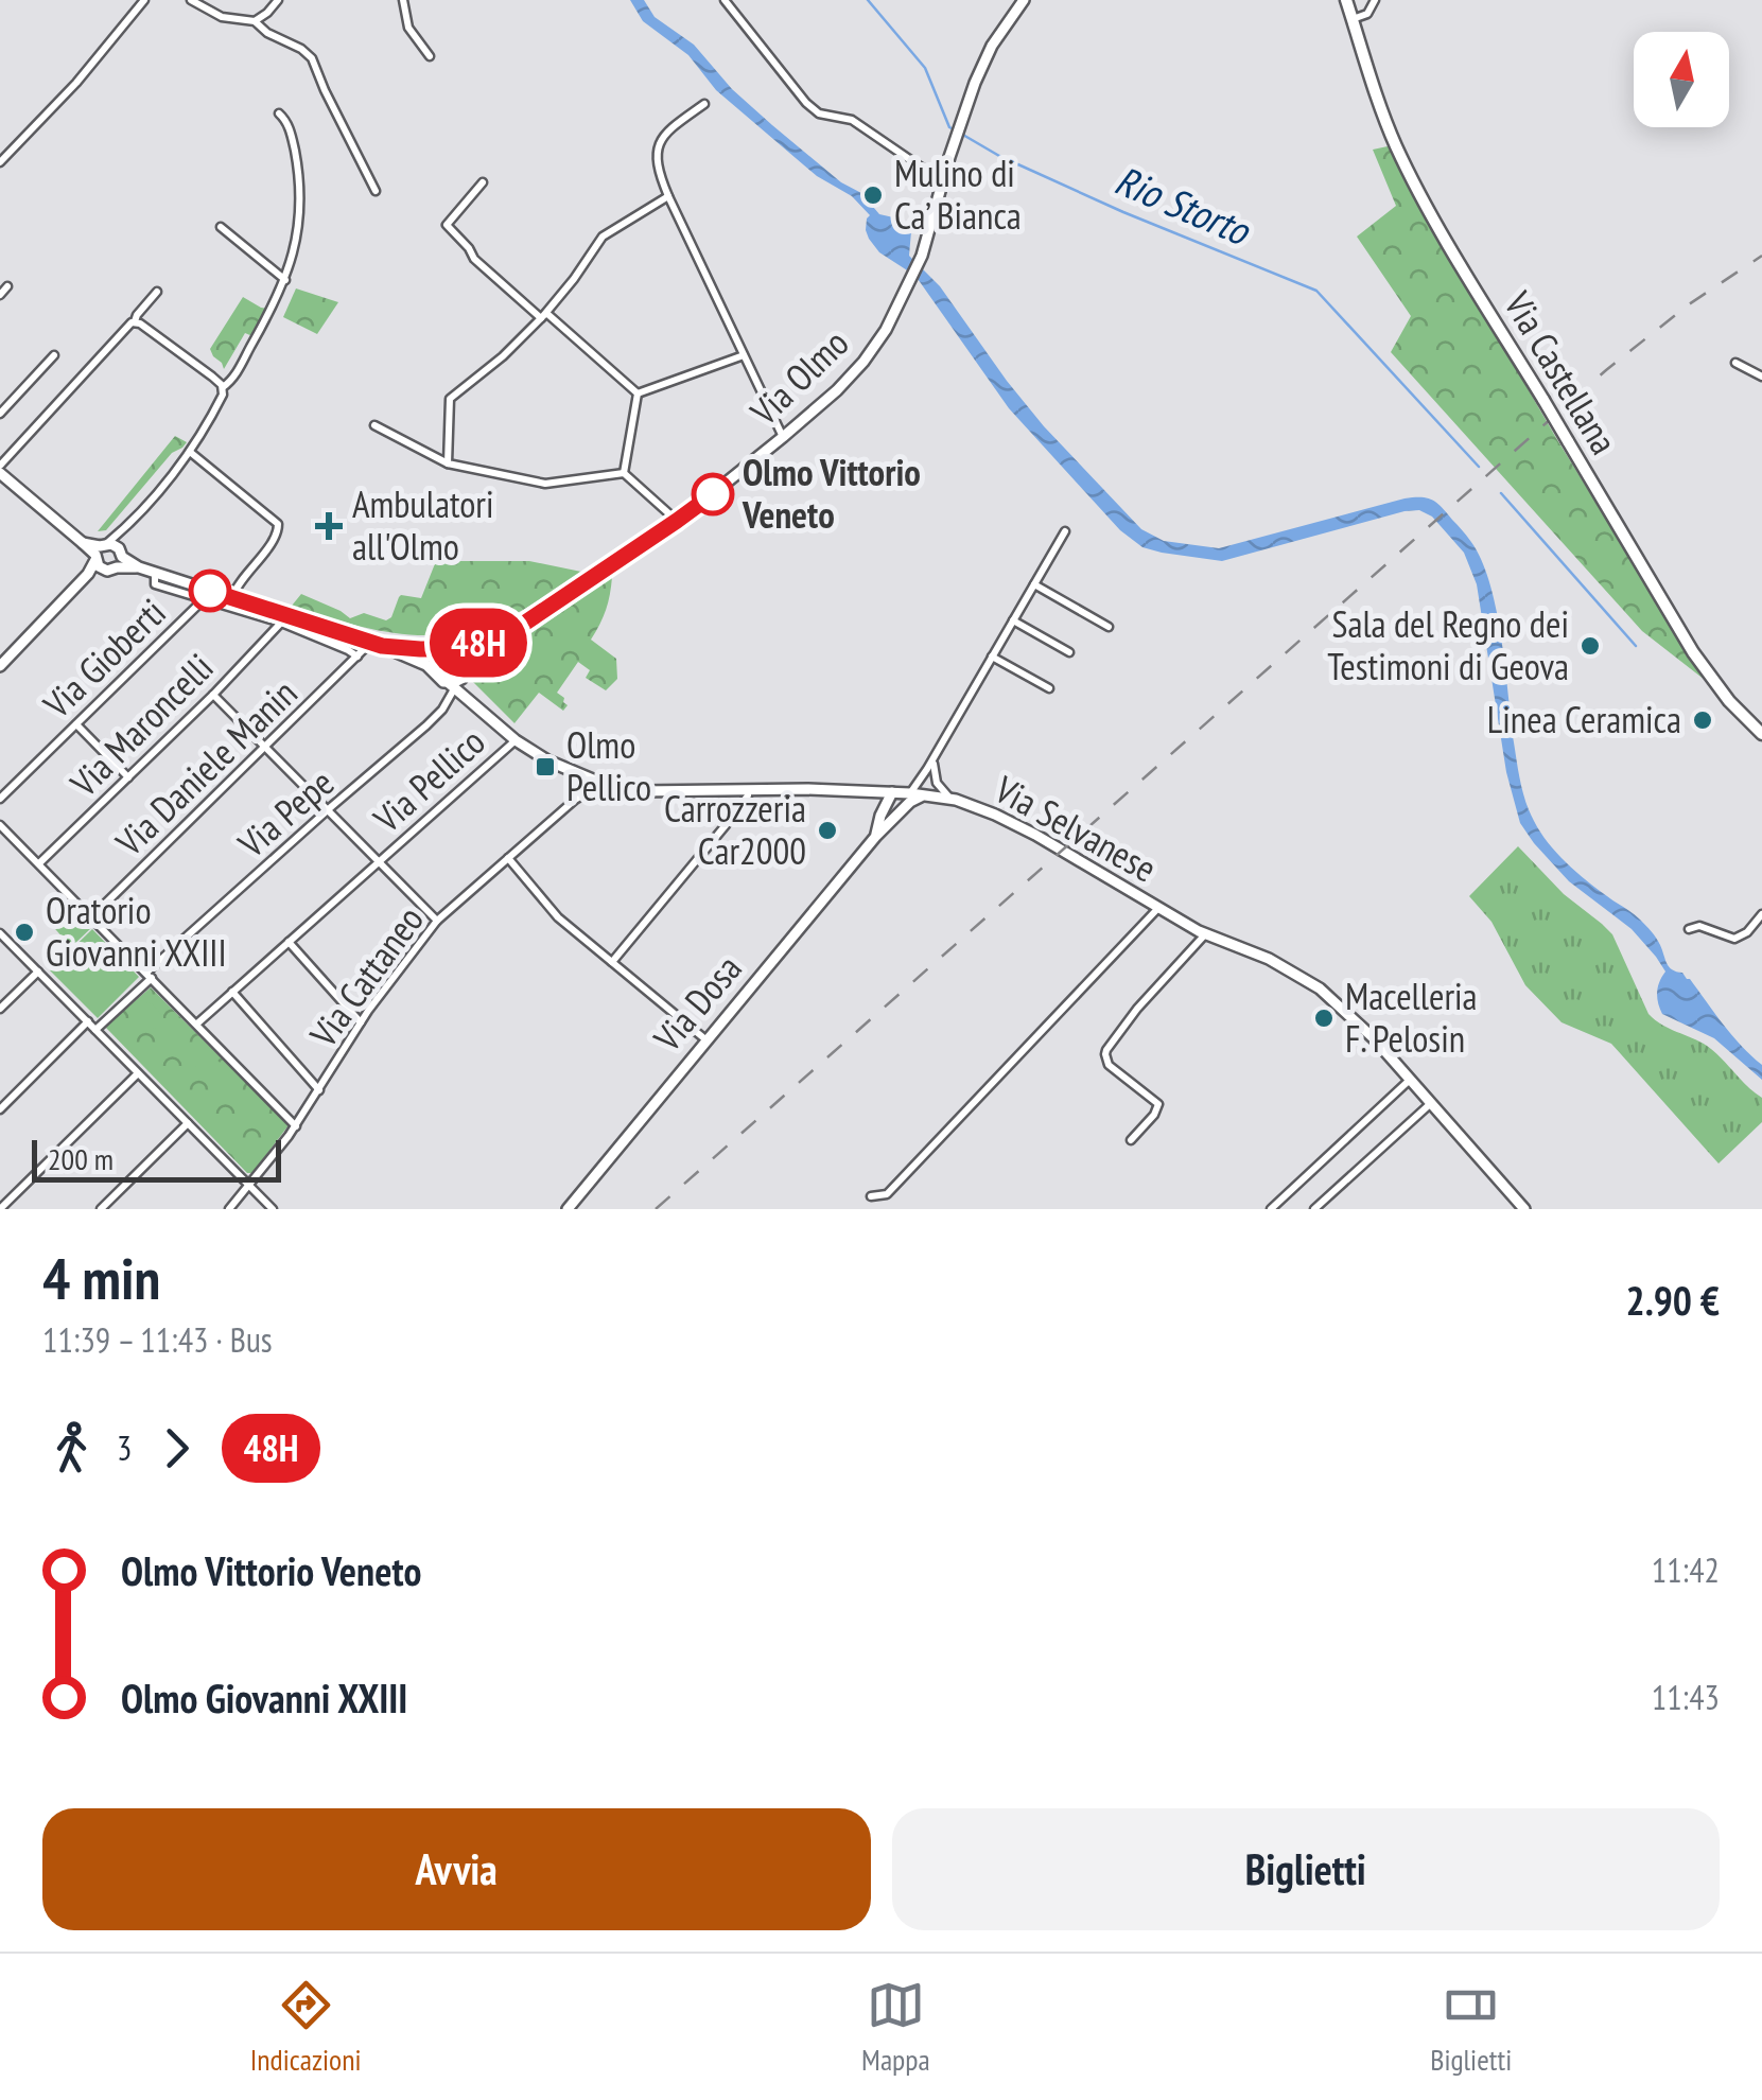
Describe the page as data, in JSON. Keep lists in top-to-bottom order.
{
  "streets": {
    "main road": ["Via Castellana"],
    "street": [
      "Via Olmo",
      "Via Gioberti",
      "Via Maroncelli",
      "Via Daniele Manin",
      "Via Pellico",
      "Via Pepe",
      "Via Selvanese",
      "Via Cattaneo",
      "Via Dosa"
    ]
  },
  "crossings": [
    ["Via Olmo", "Via Gioberti"],
    ["Via Olmo", "Via Maroncelli"],
    ["Via Olmo", "Via Daniele Manin"],
    ["Via Olmo", "Via Pepe"],
    ["Via Olmo", "Via Selvanese"],
    ["Via Maroncelli", "Via Pellico"],
    ["Via Daniele Manin", "Via Pellico"],
    ["Via Pellico", "Via Pepe"],
    ["Via Pellico", "Via Selvanese"],
    ["Via Pellico", "Via Cattaneo"],
    ["Via Pepe", "Via Selvanese"],
    ["Via Selvanese", "Via Cattaneo"],
    ["Via Selvanese", "Via Dosa"]
  ],
  "water": ["Rio Storto"],
  "places": {
    "other": [
      "Mulino di Ca’ Bianca",
      "Olmo Vittorio Veneto",
      "Sala del Regno dei Testimoni di Geova",
      "Linea Ceramica",
      "Carrozzeria Car2000",
      "Oratorio Giovanni XXIII",
      "Macelleria F. Pelosin"
    ],
    "health": ["Ambulatori all'Olmo"],
    "transit": ["Olmo Pellico"]
  },
  "lines": ["bus line 48H"],
  "scale_bar": "200 m",
  "north": "top",
  "page": {
    "on_map": "48H",
    "scale": "200 m",
    "heading": ["4 min", "11:39 – 11:43 · Bus", "2.90 €"],
    "legs": ["3", "48H"],
    "list": [
      {
        "name": "Olmo Vittorio Veneto",
        "value": "11:42"
      },
      {
        "name": "Olmo Giovanni XXIII",
        "value": "11:43"
      }
    ],
    "buttons": ["Avvia", "Biglietti"],
    "tabs": ["Indicazioni", "Mappa", "Biglietti"]
  }
}
